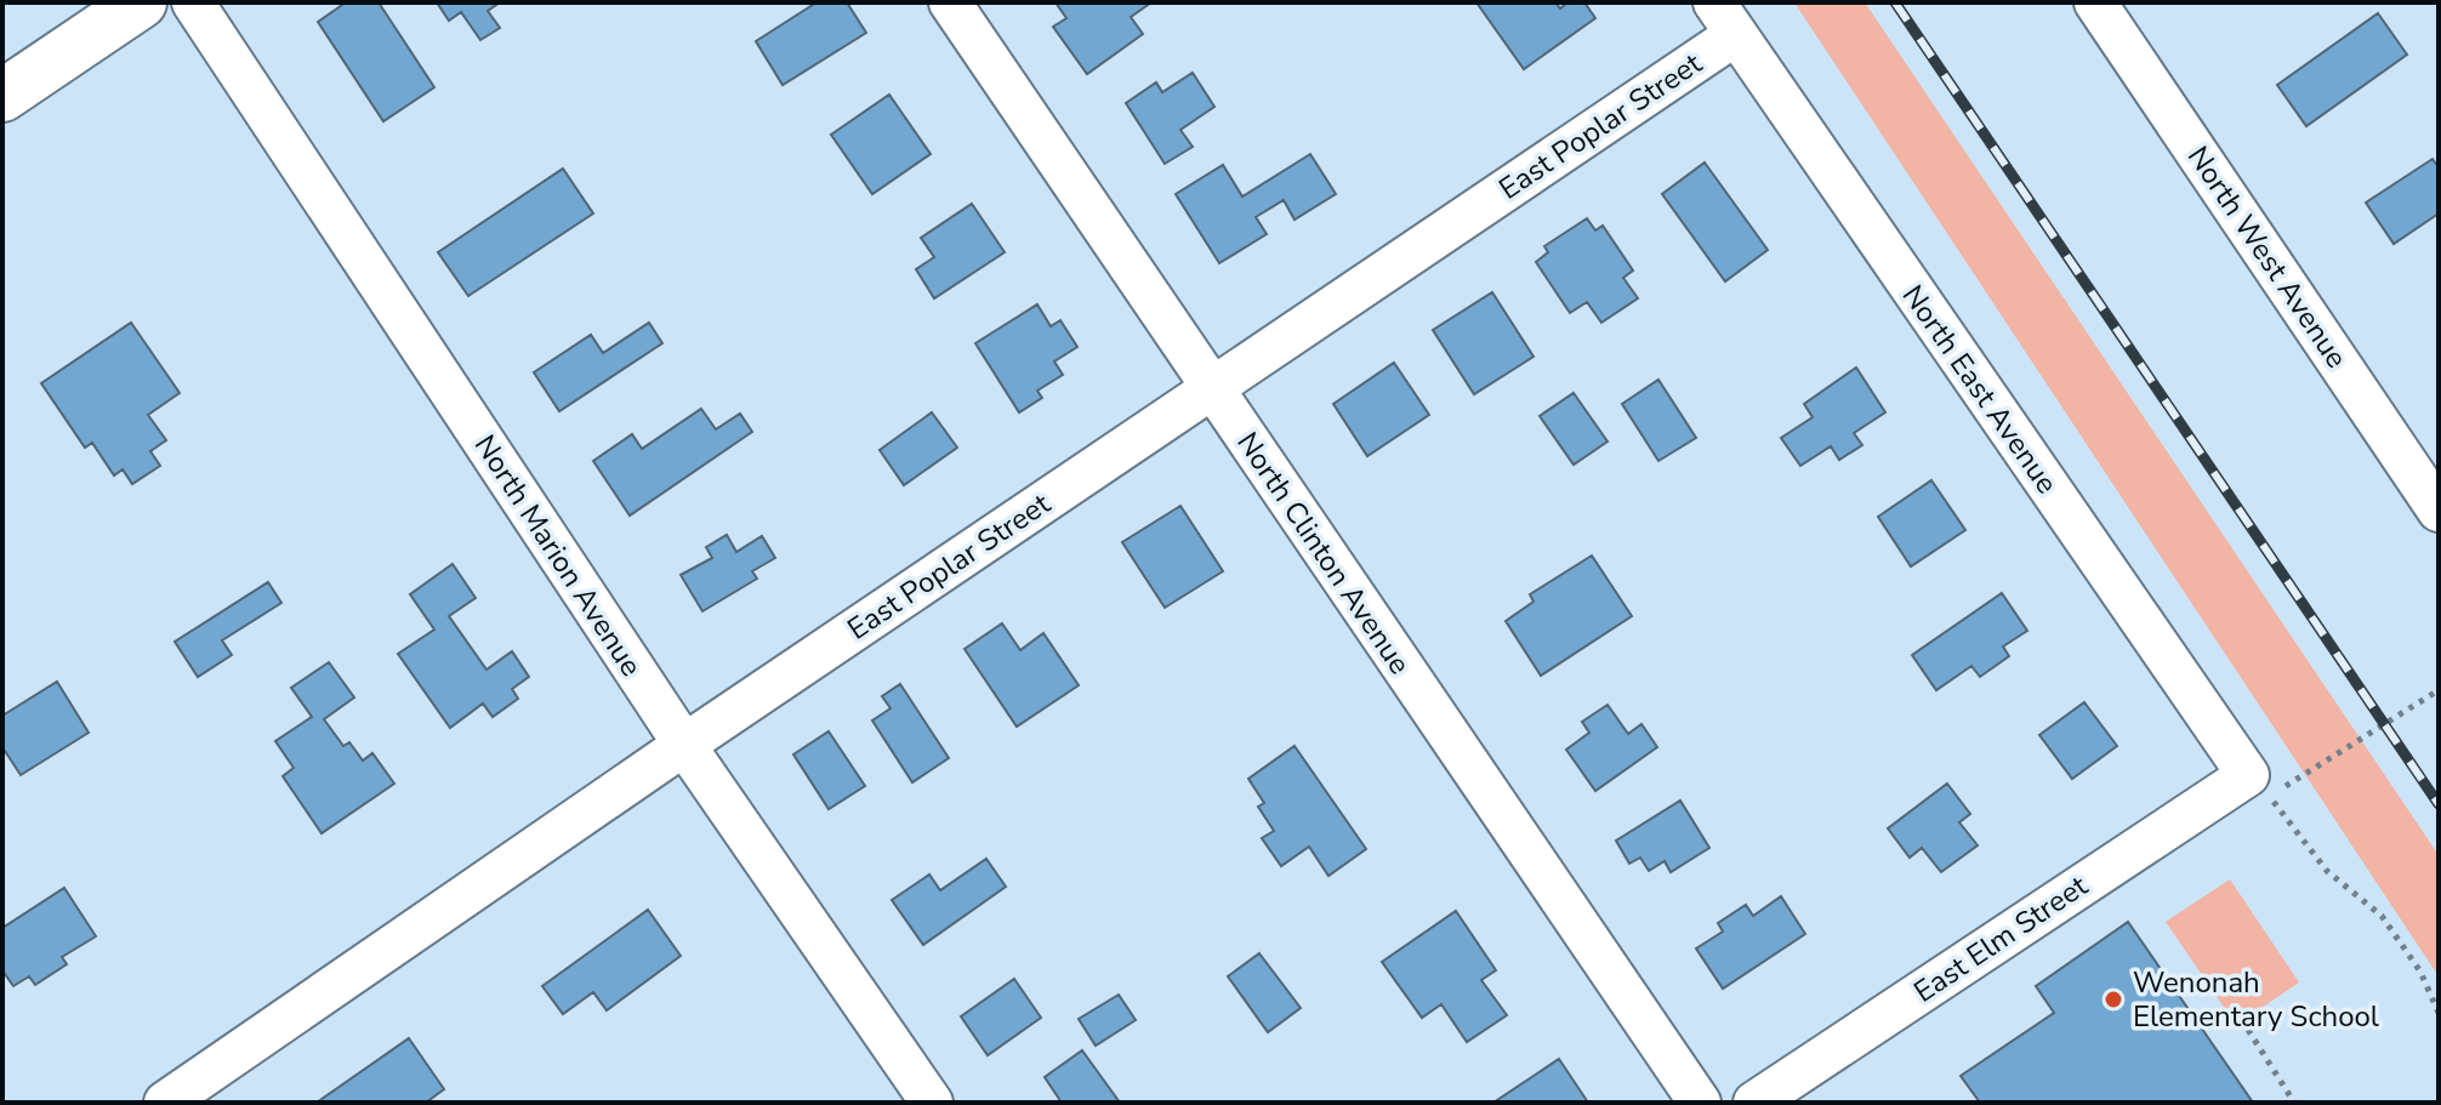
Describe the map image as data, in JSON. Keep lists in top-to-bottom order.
{
  "streets": {
    "street": [
      "East Poplar Street",
      "North West Avenue",
      "North East Avenue",
      "North Clinton Avenue",
      "North Marion Avenue",
      "East Elm Street"
    ]
  },
  "crossings": [
    ["East Poplar Street", "North East Avenue"],
    ["East Poplar Street", "North Clinton Avenue"],
    ["East Poplar Street", "North Marion Avenue"],
    ["North East Avenue", "East Elm Street"]
  ],
  "places": ["Wenonah Elementary School"]
}
